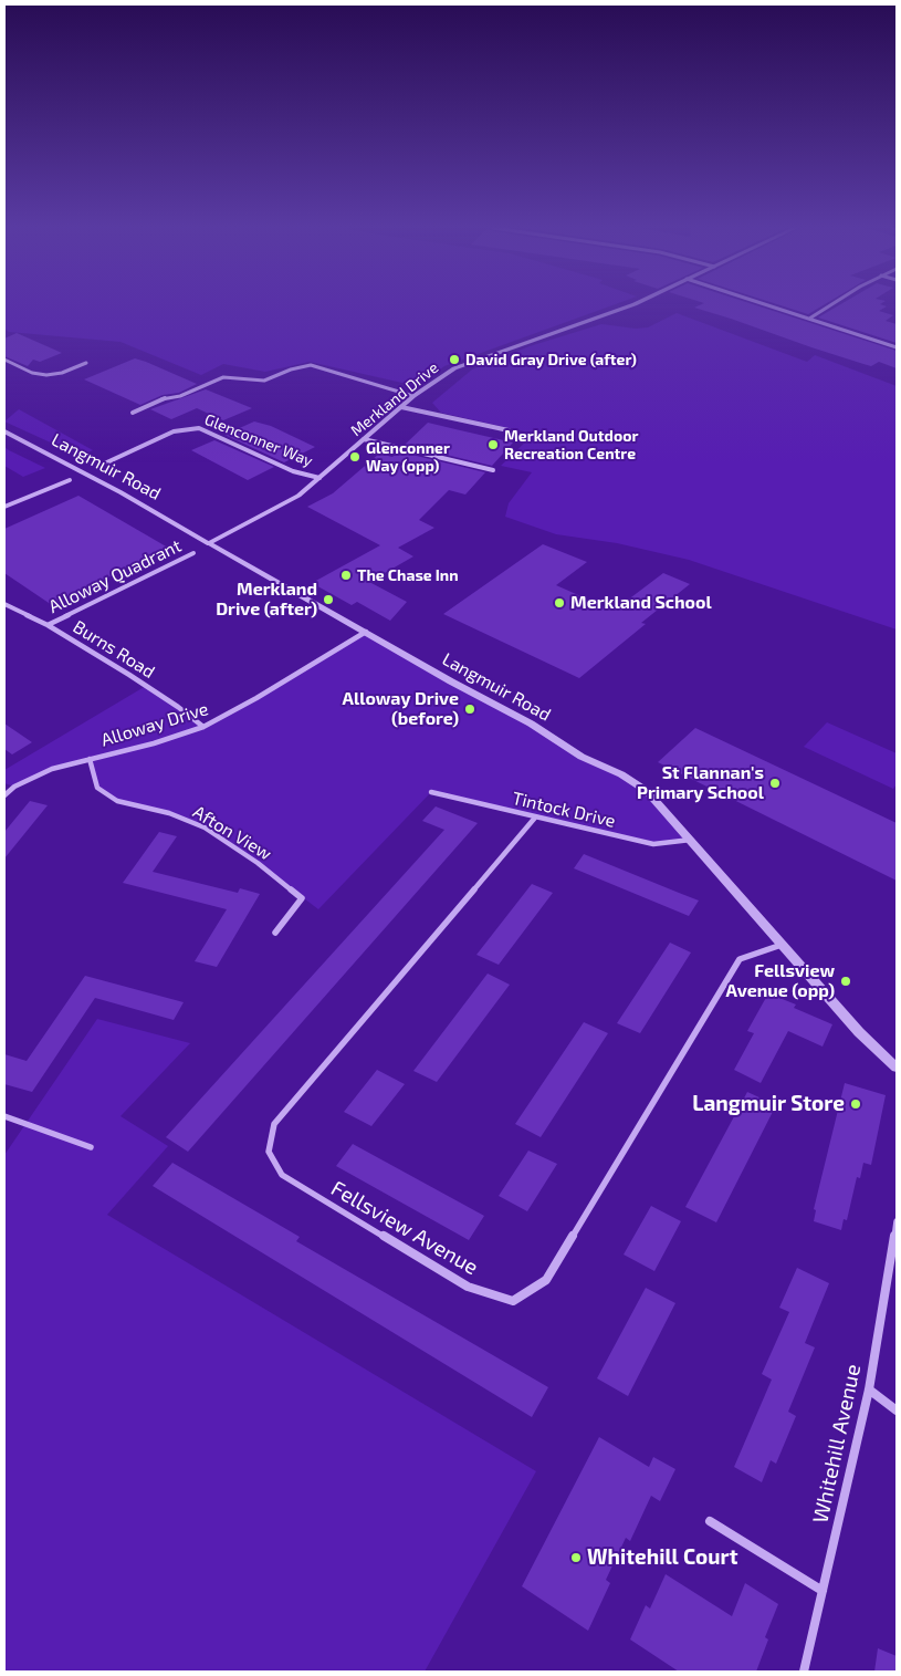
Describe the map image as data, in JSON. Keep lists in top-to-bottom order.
{
  "streets": {
    "street": [
      "Merkland Drive",
      "Glenconner Way",
      "Langmuir Road",
      "Alloway Quadrant",
      "Burns Road",
      "Alloway Drive",
      "Tintock Drive",
      "Afton View",
      "Fellsview Avenue",
      "Whitehill Avenue"
    ]
  },
  "crossings": [
    ["Merkland Drive", "Glenconner Way"],
    ["Merkland Drive", "Langmuir Road"],
    ["Langmuir Road", "Alloway Drive"],
    ["Langmuir Road", "Tintock Drive"],
    ["Langmuir Road", "Fellsview Avenue"],
    ["Alloway Quadrant", "Burns Road"],
    ["Burns Road", "Alloway Drive"],
    ["Alloway Drive", "Afton View"],
    ["Tintock Drive", "Fellsview Avenue"]
  ],
  "places": [
    "David Gray Drive (after)",
    "Merkland Outdoor Recreation Centre",
    "Glenconner Way (opp)",
    "The Chase Inn",
    "Merkland Drive (after)",
    "Merkland School",
    "Alloway Drive (before)",
    "St Flannan's Primary School",
    "Fellsview Avenue (opp)",
    "Langmuir Store",
    "Whitehill Court"
  ]
}
